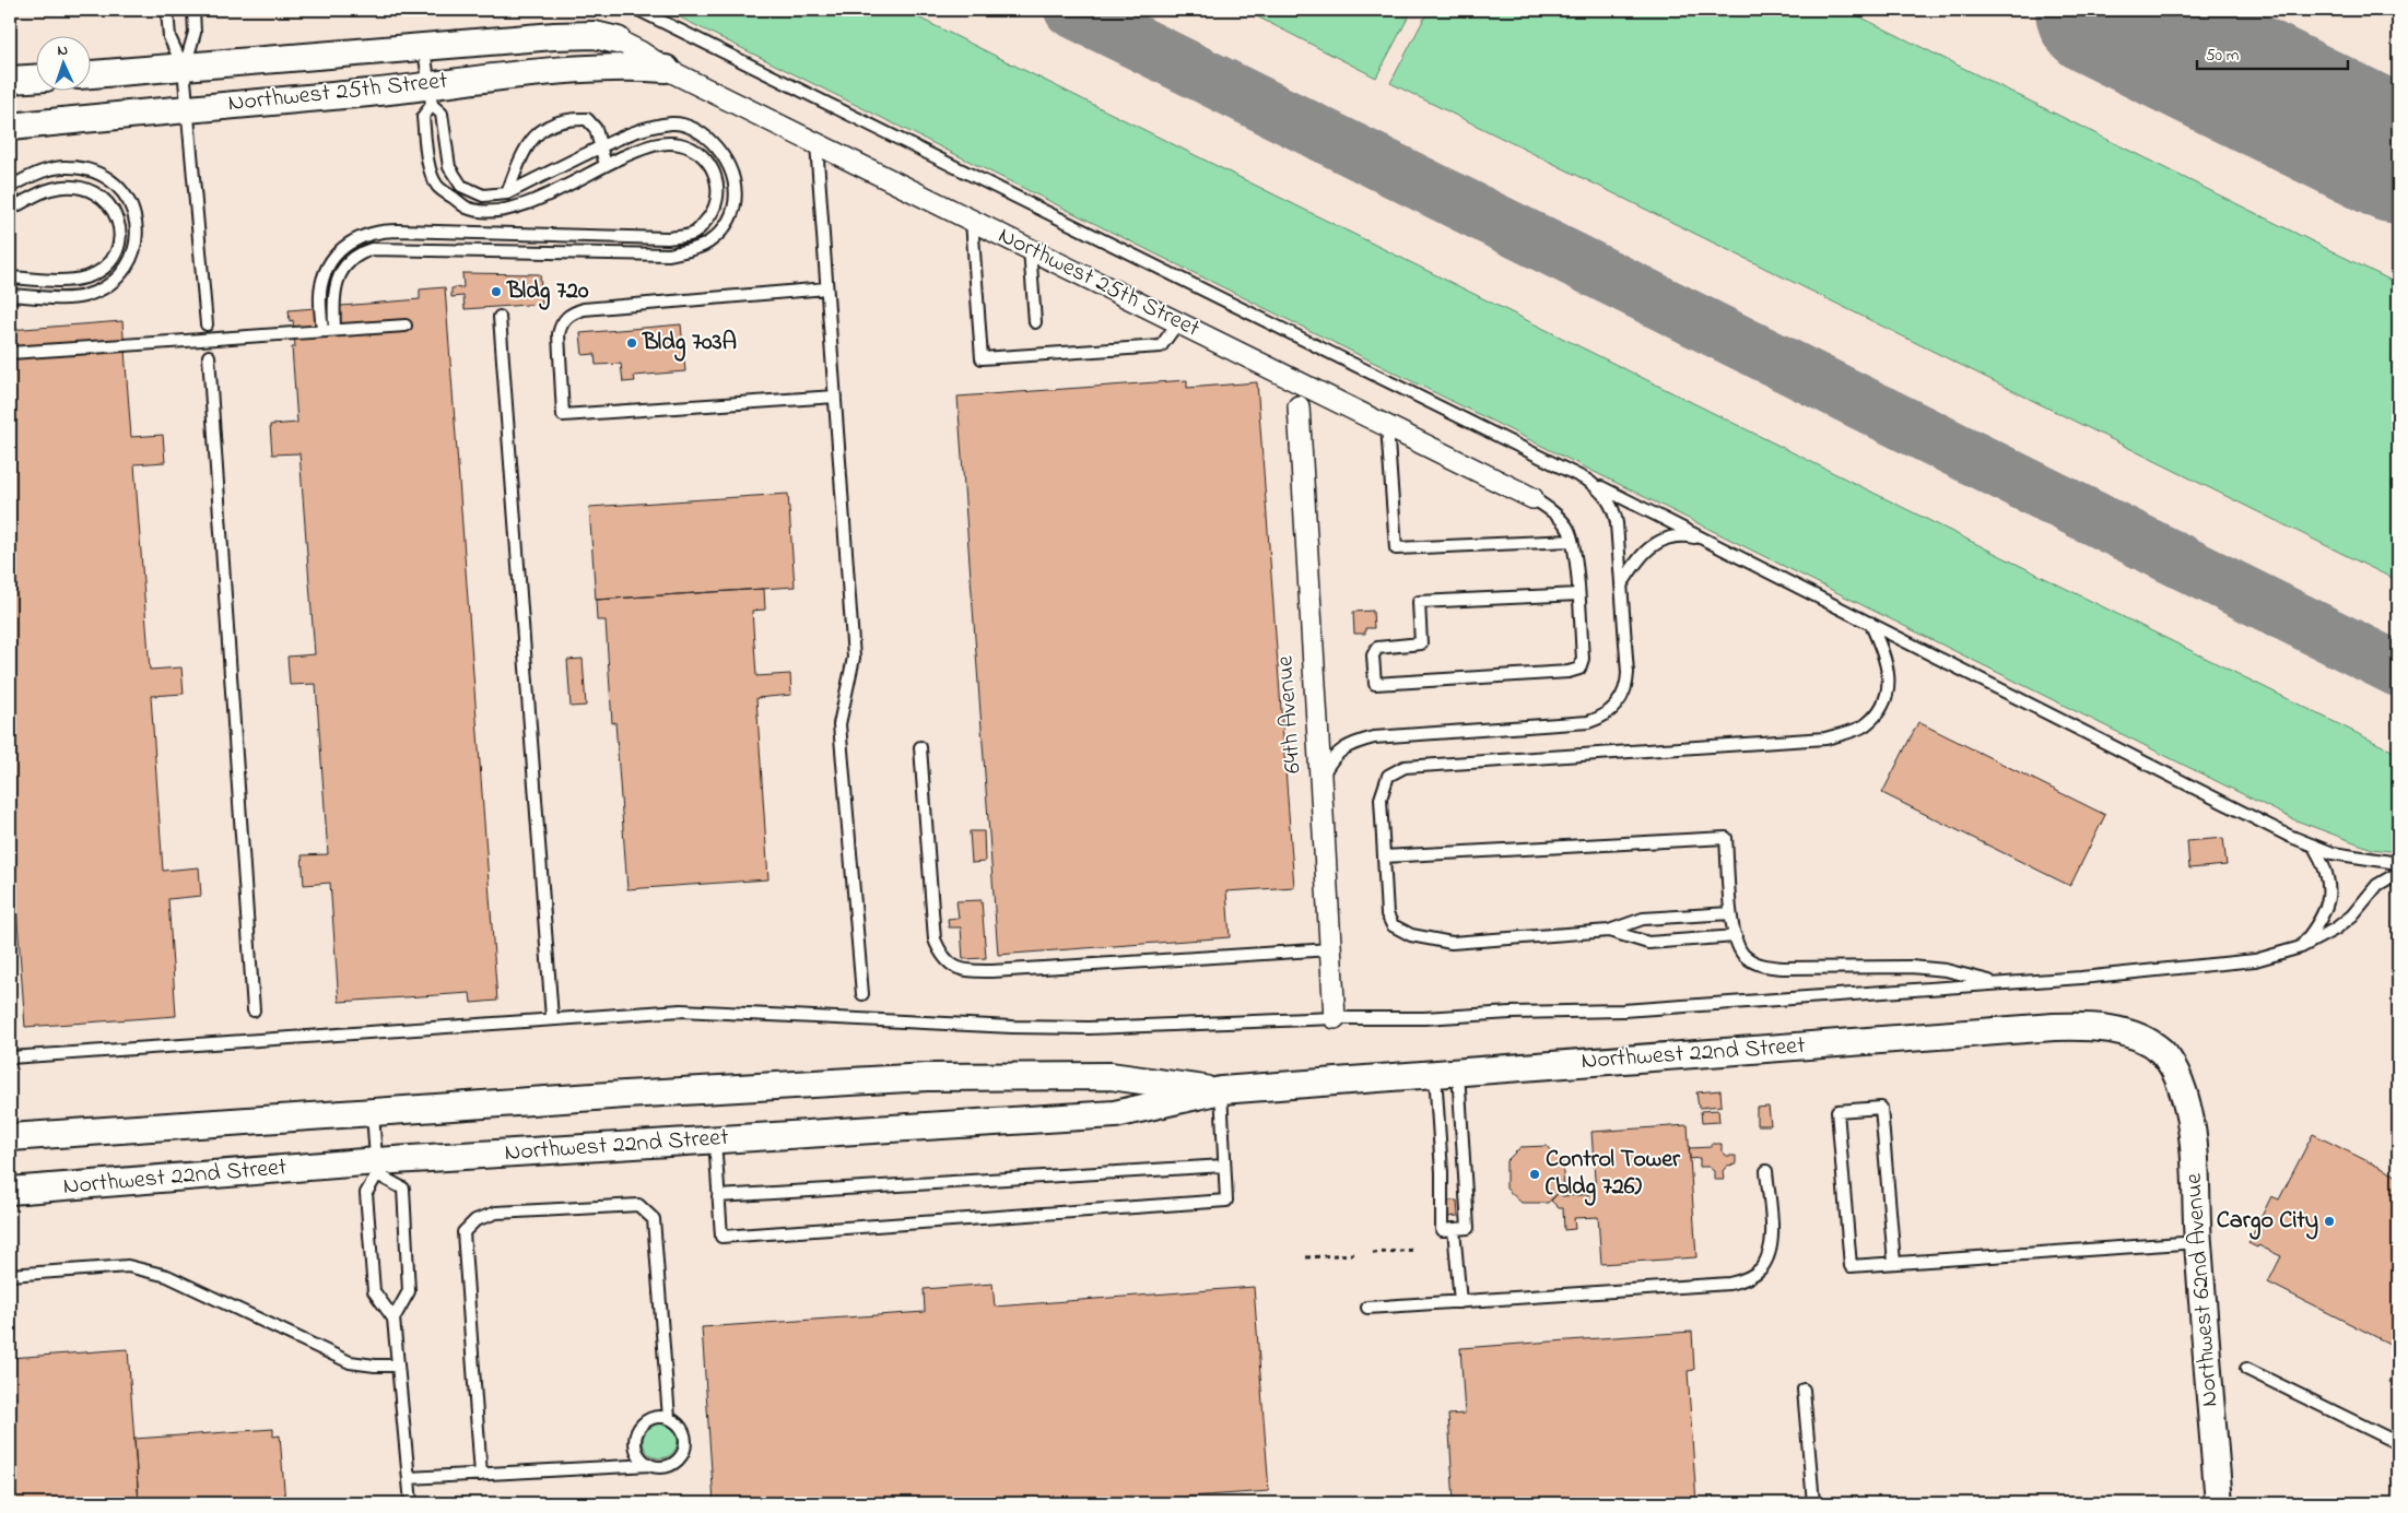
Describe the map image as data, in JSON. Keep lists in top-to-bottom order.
{
  "streets": {
    "street": [
      "Northwest 25th Street",
      "64th Avenue",
      "Northwest 22nd Street",
      "Northwest 62nd Avenue"
    ]
  },
  "crossings": [
    ["Northwest 22nd Street", "Northwest 62nd Avenue"]
  ],
  "places": [
    "Bldg 720",
    "Bldg 703A",
    "Control Tower (bldg 726)",
    "Cargo City"
  ],
  "scale_bar": "50 m",
  "north": "top"
}
